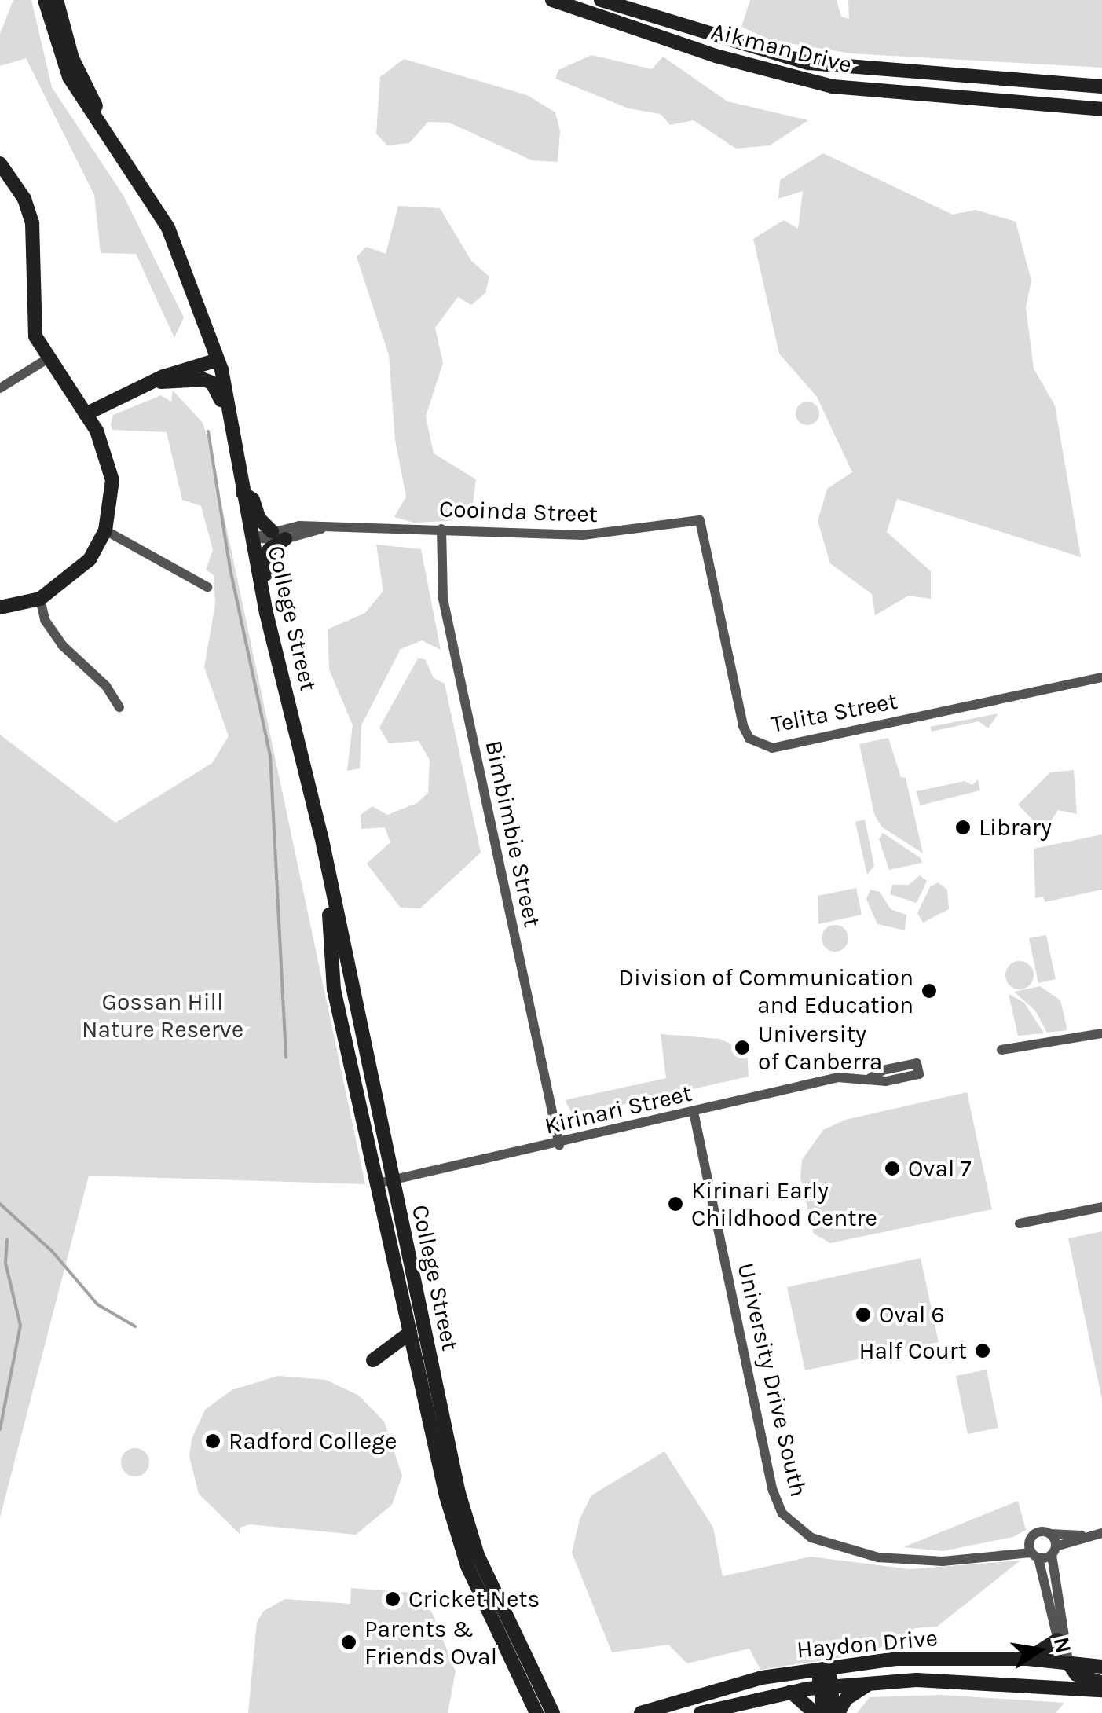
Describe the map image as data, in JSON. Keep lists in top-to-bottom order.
{
  "streets": {
    "street": [
      "Aikman Drive",
      "Cooinda Street",
      "College Street",
      "Telita Street",
      "Bimbimbie Street",
      "Kirinari Street",
      "University Drive South",
      "Haydon Drive"
    ]
  },
  "crossings": [
    ["Cooinda Street", "College Street"],
    ["Cooinda Street", "Telita Street"],
    ["Cooinda Street", "Bimbimbie Street"],
    ["College Street", "Kirinari Street"],
    ["Bimbimbie Street", "Kirinari Street"],
    ["Kirinari Street", "University Drive South"]
  ],
  "parks": ["Gossan Hill Nature Reserve"],
  "places": [
    "Library",
    "Division of Communication and Education",
    "University of Canberra",
    "Oval 7",
    "Kirinari Early Childhood Centre",
    "Oval 6",
    "Half Court",
    "Radford College",
    "Cricket Nets",
    "Parents & Friends Oval"
  ],
  "north": "right"
}
